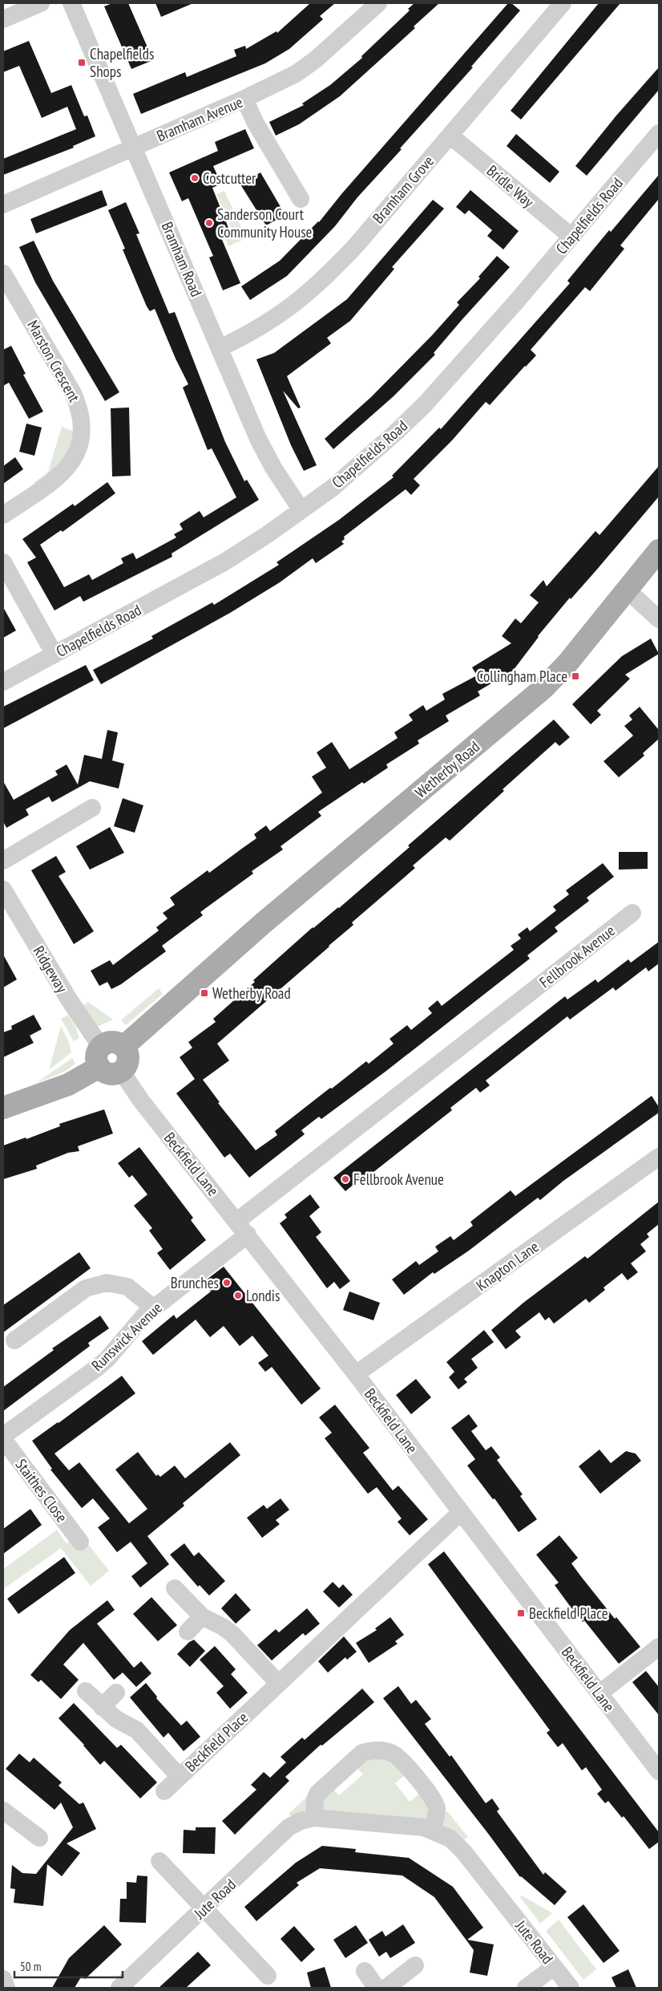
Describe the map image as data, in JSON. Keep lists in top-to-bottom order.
{
  "streets": {
    "main road": ["Wetherby Road"],
    "street": [
      "Bramham Avenue",
      "Bridle Way",
      "Bramham Grove",
      "Chapelfields Road",
      "Bramham Road",
      "Marston Crescent",
      "Fellbrook Avenue",
      "Ridgeway",
      "Beckfield Lane",
      "Knapton Lane",
      "Runswick Avenue",
      "Staithes Close",
      "Beckfield Place",
      "Jute Road"
    ]
  },
  "crossings": [
    ["Bramham Avenue", "Bramham Road"],
    ["Bridle Way", "Bramham Grove"],
    ["Bridle Way", "Chapelfields Road"],
    ["Bramham Grove", "Bramham Road"],
    ["Chapelfields Road", "Bramham Road"],
    ["Wetherby Road", "Ridgeway"],
    ["Wetherby Road", "Beckfield Lane"],
    ["Fellbrook Avenue", "Beckfield Lane"],
    ["Fellbrook Avenue", "Runswick Avenue"],
    ["Ridgeway", "Beckfield Lane"],
    ["Beckfield Lane", "Knapton Lane"],
    ["Beckfield Lane", "Runswick Avenue"],
    ["Beckfield Lane", "Beckfield Place"]
  ],
  "places": {
    "transit": [
      "Chapelfields Shops",
      "Collingham Place",
      "Wetherby Road",
      "Beckfield Place"
    ],
    "other": [
      "Costcutter",
      "Sanderson Court Community House",
      "Fellbrook Avenue",
      "Brunches",
      "Londis"
    ]
  },
  "scale_bar": "50 m"
}
